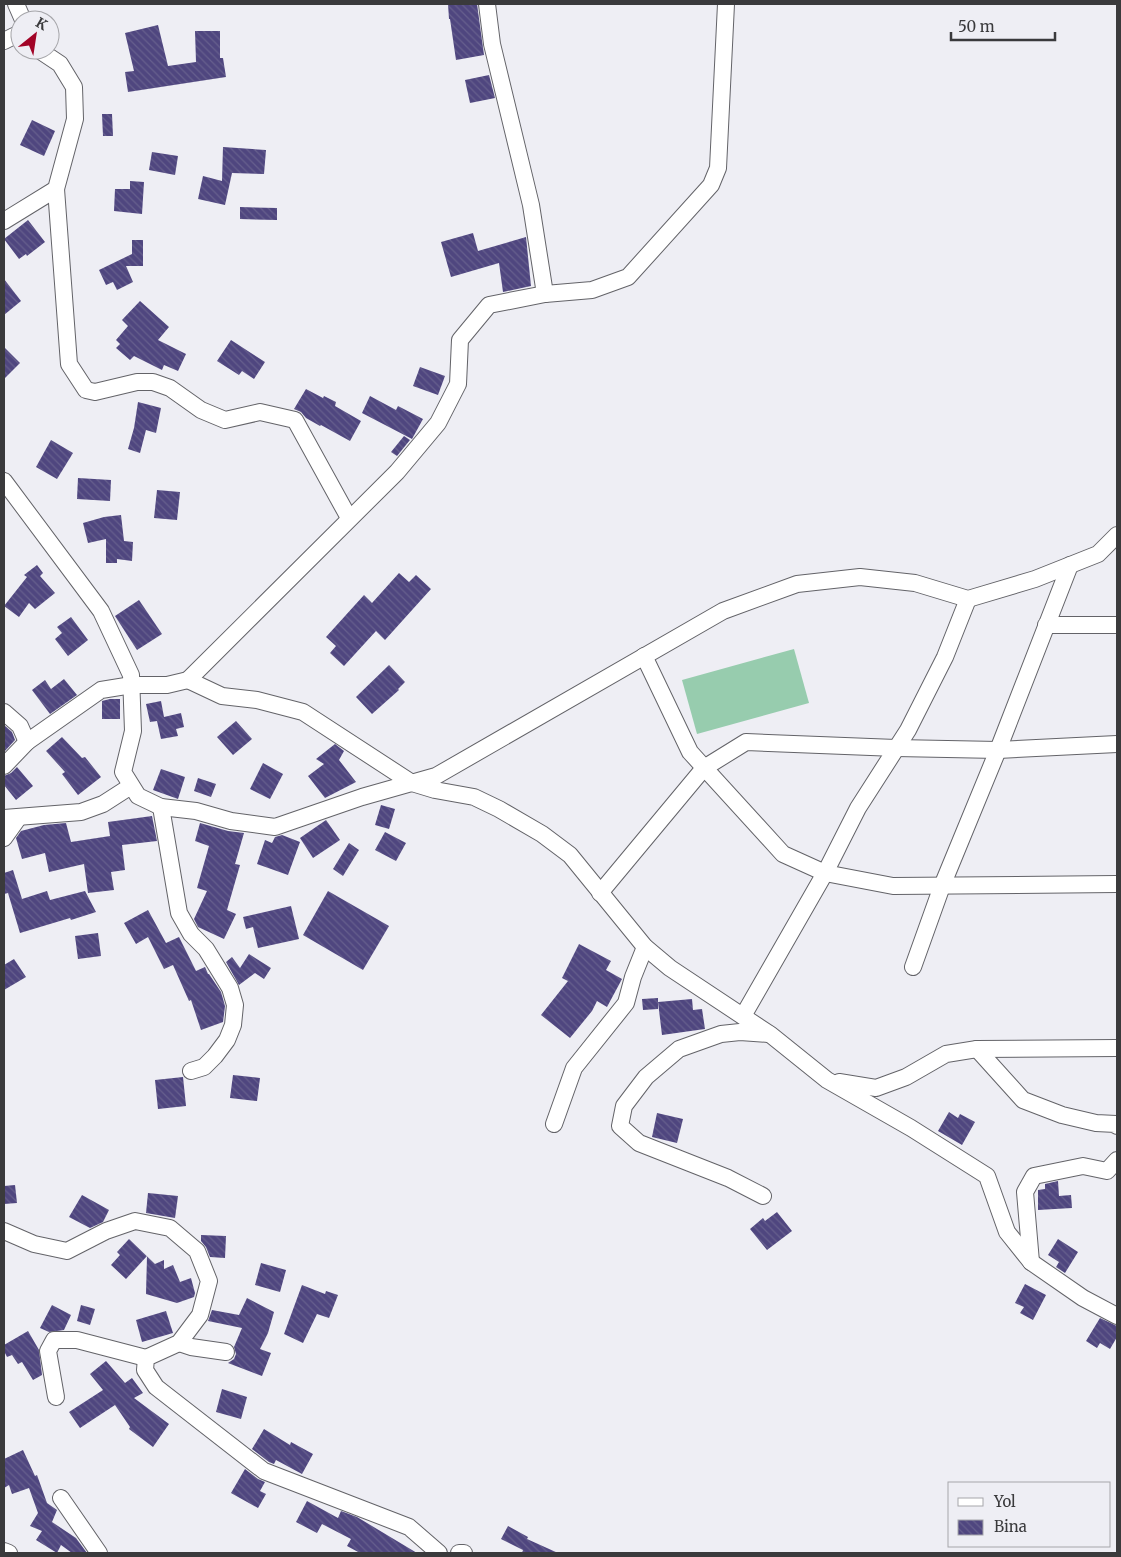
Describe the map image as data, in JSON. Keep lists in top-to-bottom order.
{
  "legend": ["Yol", "Bina"],
  "scale_bar": "50 m",
  "north": "top right"
}
